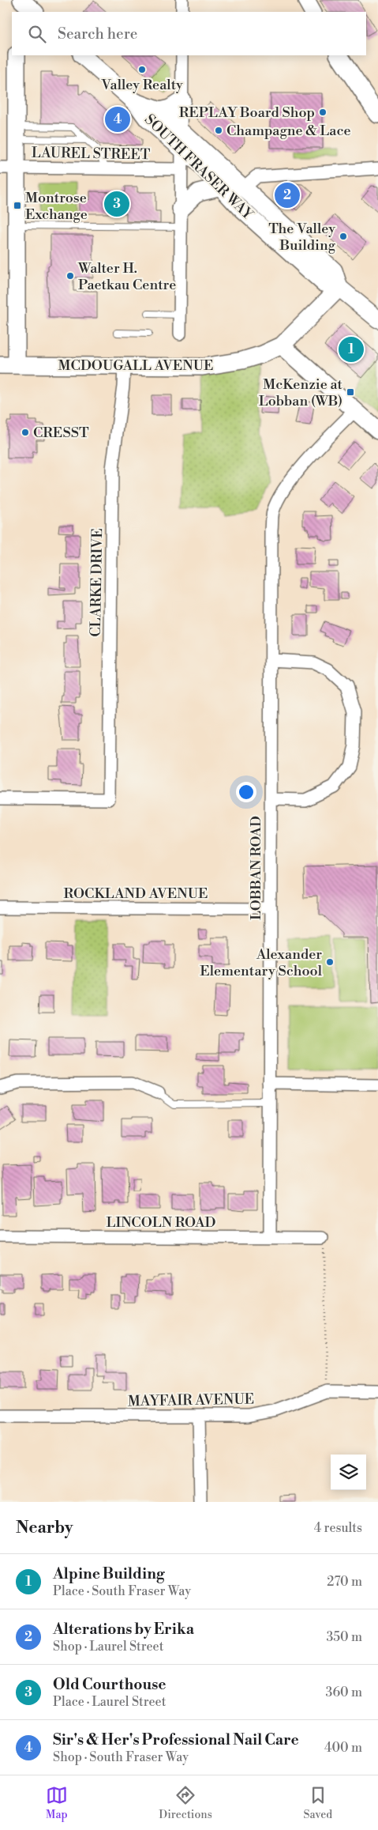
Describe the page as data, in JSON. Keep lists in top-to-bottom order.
{
  "streets": {
    "street": [
      "LAUREL STREET",
      "SOUTH FRASER WAY",
      "MCDOUGALL AVENUE",
      "CLARKE DRIVE",
      "LOBBAN ROAD",
      "ROCKLAND AVENUE",
      "LINCOLN ROAD",
      "MAYFAIR AVENUE"
    ]
  },
  "crossings": [
    ["SOUTH FRASER WAY", "MCDOUGALL AVENUE"],
    ["MCDOUGALL AVENUE", "CLARKE DRIVE"],
    ["LOBBAN ROAD", "ROCKLAND AVENUE"],
    ["LOBBAN ROAD", "LINCOLN ROAD"]
  ],
  "places": {
    "other": [
      "Valley Realty",
      "REPLAY Board Shop",
      "Champagne & Lace",
      "The Valley Building",
      "Walter H. Paetkau Centre",
      "CRESST",
      "Alexander Elementary School"
    ],
    "transit": ["Montrose Exchange", "McKenzie at Lobban (WB)"]
  },
  "page": {
    "search": "Search here",
    "pins": [
      "4",
      "2",
      "3",
      "1"
    ],
    "heading": ["Nearby", "4 results"],
    "list": [
      {
        "mark": "1",
        "name": "Alpine Building",
        "note": "Place · South Fraser Way",
        "value": "270 m"
      },
      {
        "mark": "2",
        "name": "Alterations by Erika",
        "note": "Shop · Laurel Street",
        "value": "350 m"
      },
      {
        "mark": "3",
        "name": "Old Courthouse",
        "note": "Place · Laurel Street",
        "value": "360 m"
      },
      {
        "mark": "4",
        "name": "Sir's & Her's Professional Nail Care",
        "note": "Shop · South Fraser Way",
        "value": "400 m"
      }
    ],
    "nav": ["Map", "Directions", "Saved"]
  }
}
